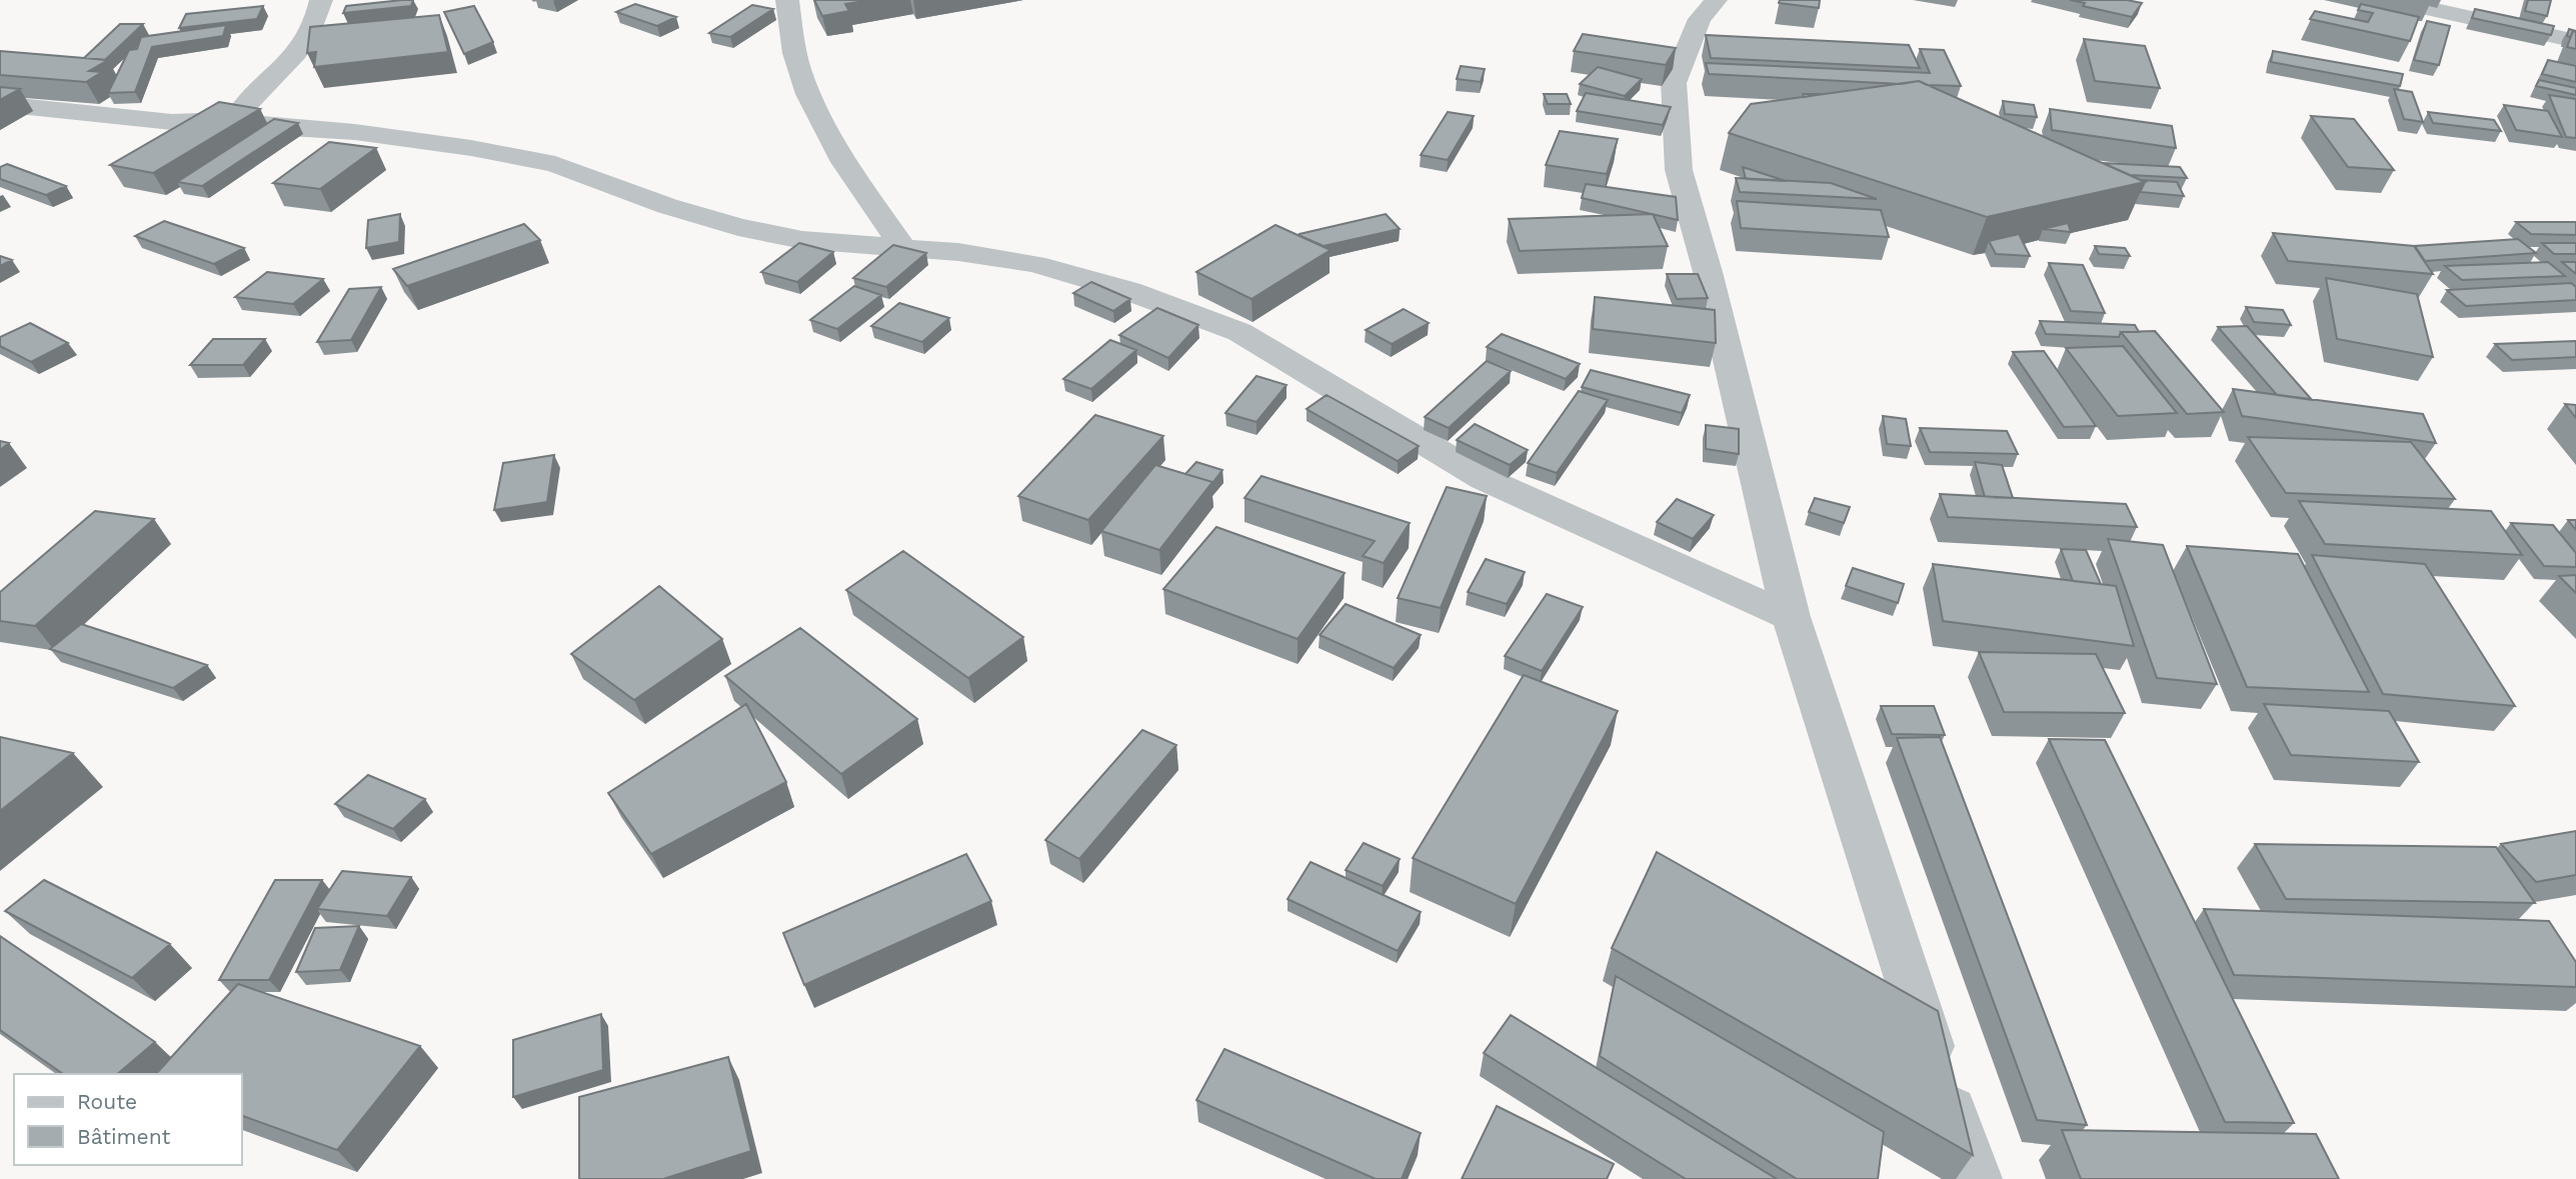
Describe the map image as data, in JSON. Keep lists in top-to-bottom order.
{
  "legend": ["Route", "Bâtiment"]
}
